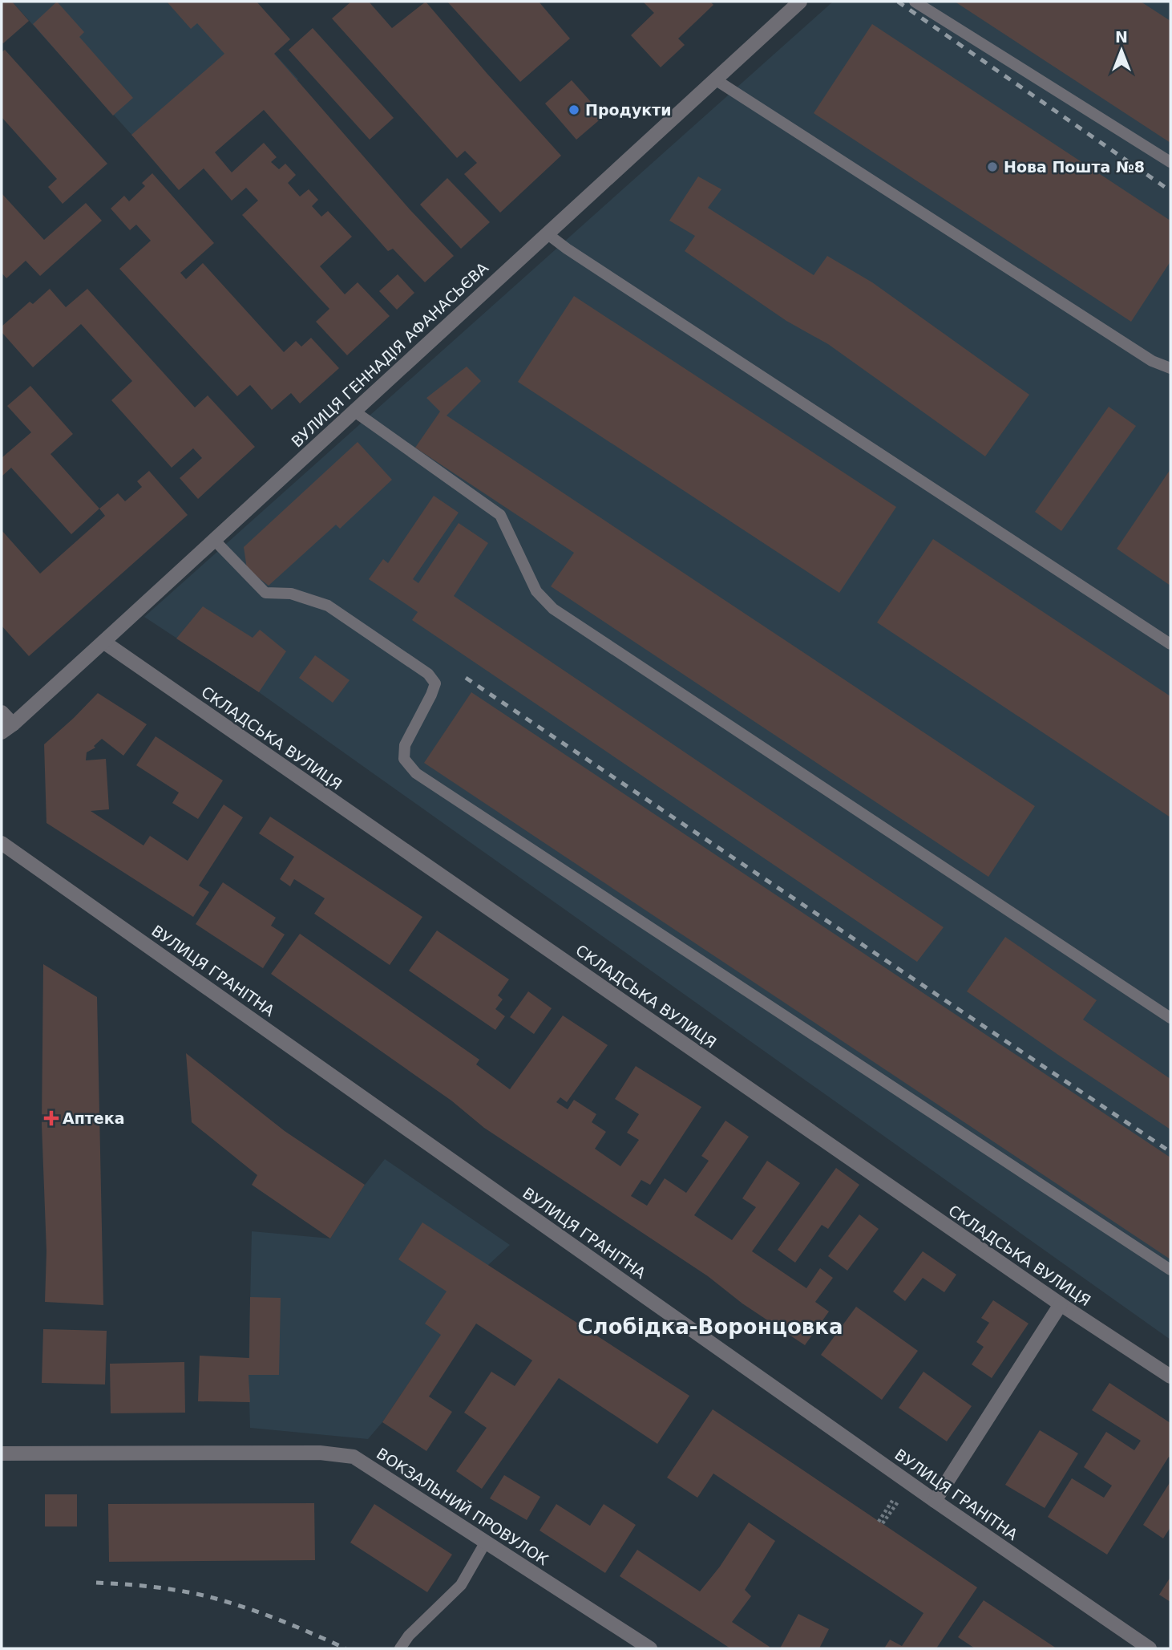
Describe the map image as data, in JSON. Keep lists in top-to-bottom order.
{
  "streets": {
    "street": [
      "ВУЛИЦЯ ГЕННАДІЯ АФАНАСЬЄВА",
      "СКЛАДСЬКА ВУЛИЦЯ",
      "ВУЛИЦЯ ГРАНІТНА",
      "ВОКЗАЛЬНИЙ ПРОВУЛОК"
    ]
  },
  "crossings": [
    ["ВУЛИЦЯ ГЕННАДІЯ АФАНАСЬЄВА", "СКЛАДСЬКА ВУЛИЦЯ"]
  ],
  "districts": ["Слобідка-Воронцовка"],
  "places": {
    "other": ["Продукти", "Нова Пошта №8"],
    "health": ["Аптека"]
  },
  "north": "top"
}
